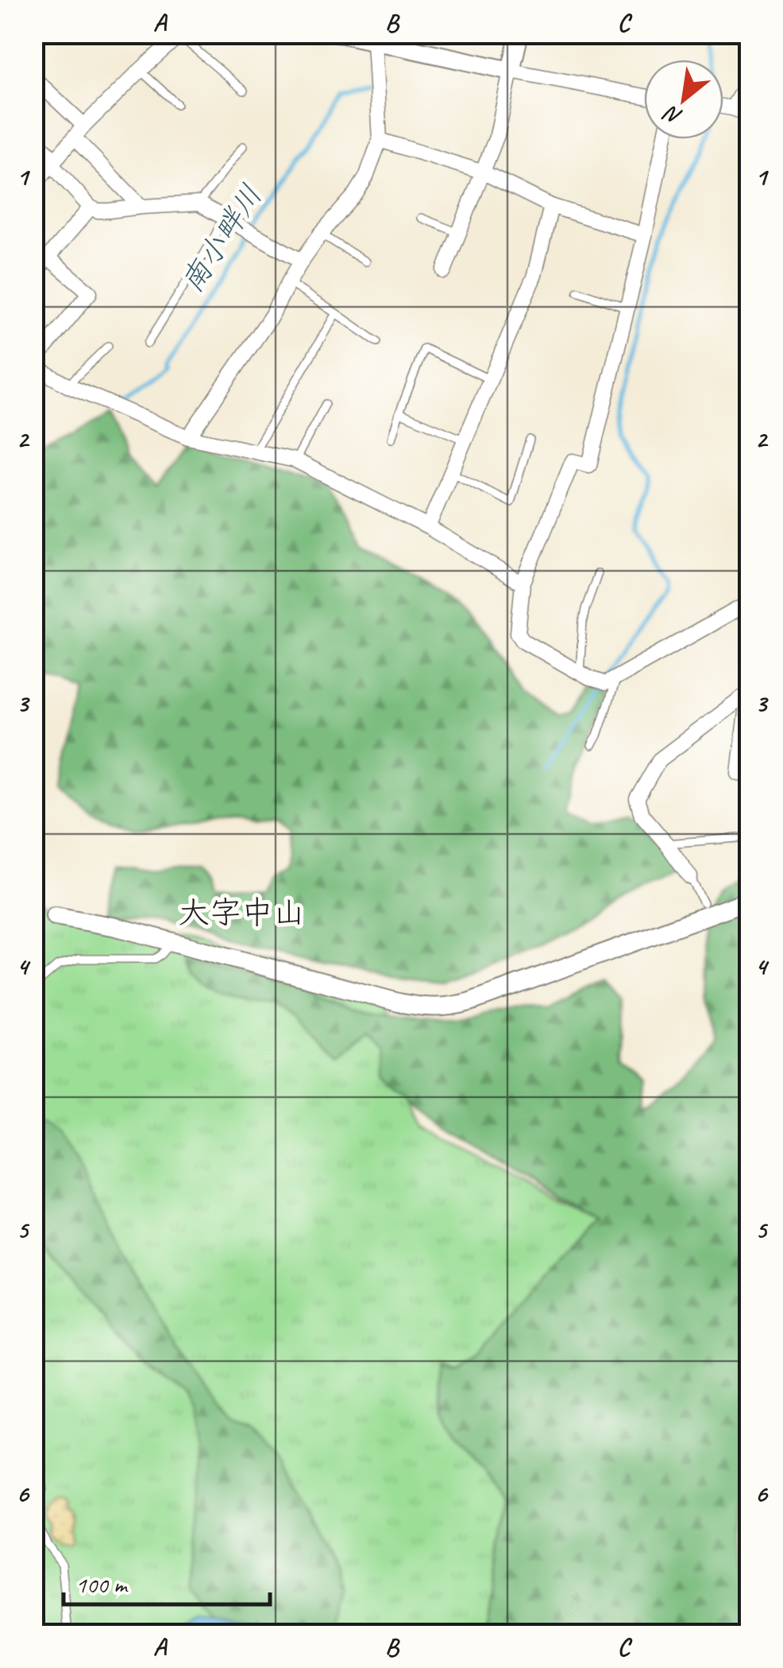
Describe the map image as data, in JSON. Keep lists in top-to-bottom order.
{
  "districts": ["大字中山"],
  "water": ["南小畔川"],
  "scale_bar": "100 m",
  "north": "bottom left",
  "grid": {
    "columns": ["A", "B", "C"],
    "rows": [
      "1",
      "2",
      "3",
      "4",
      "5",
      "6"
    ]
  }
}
